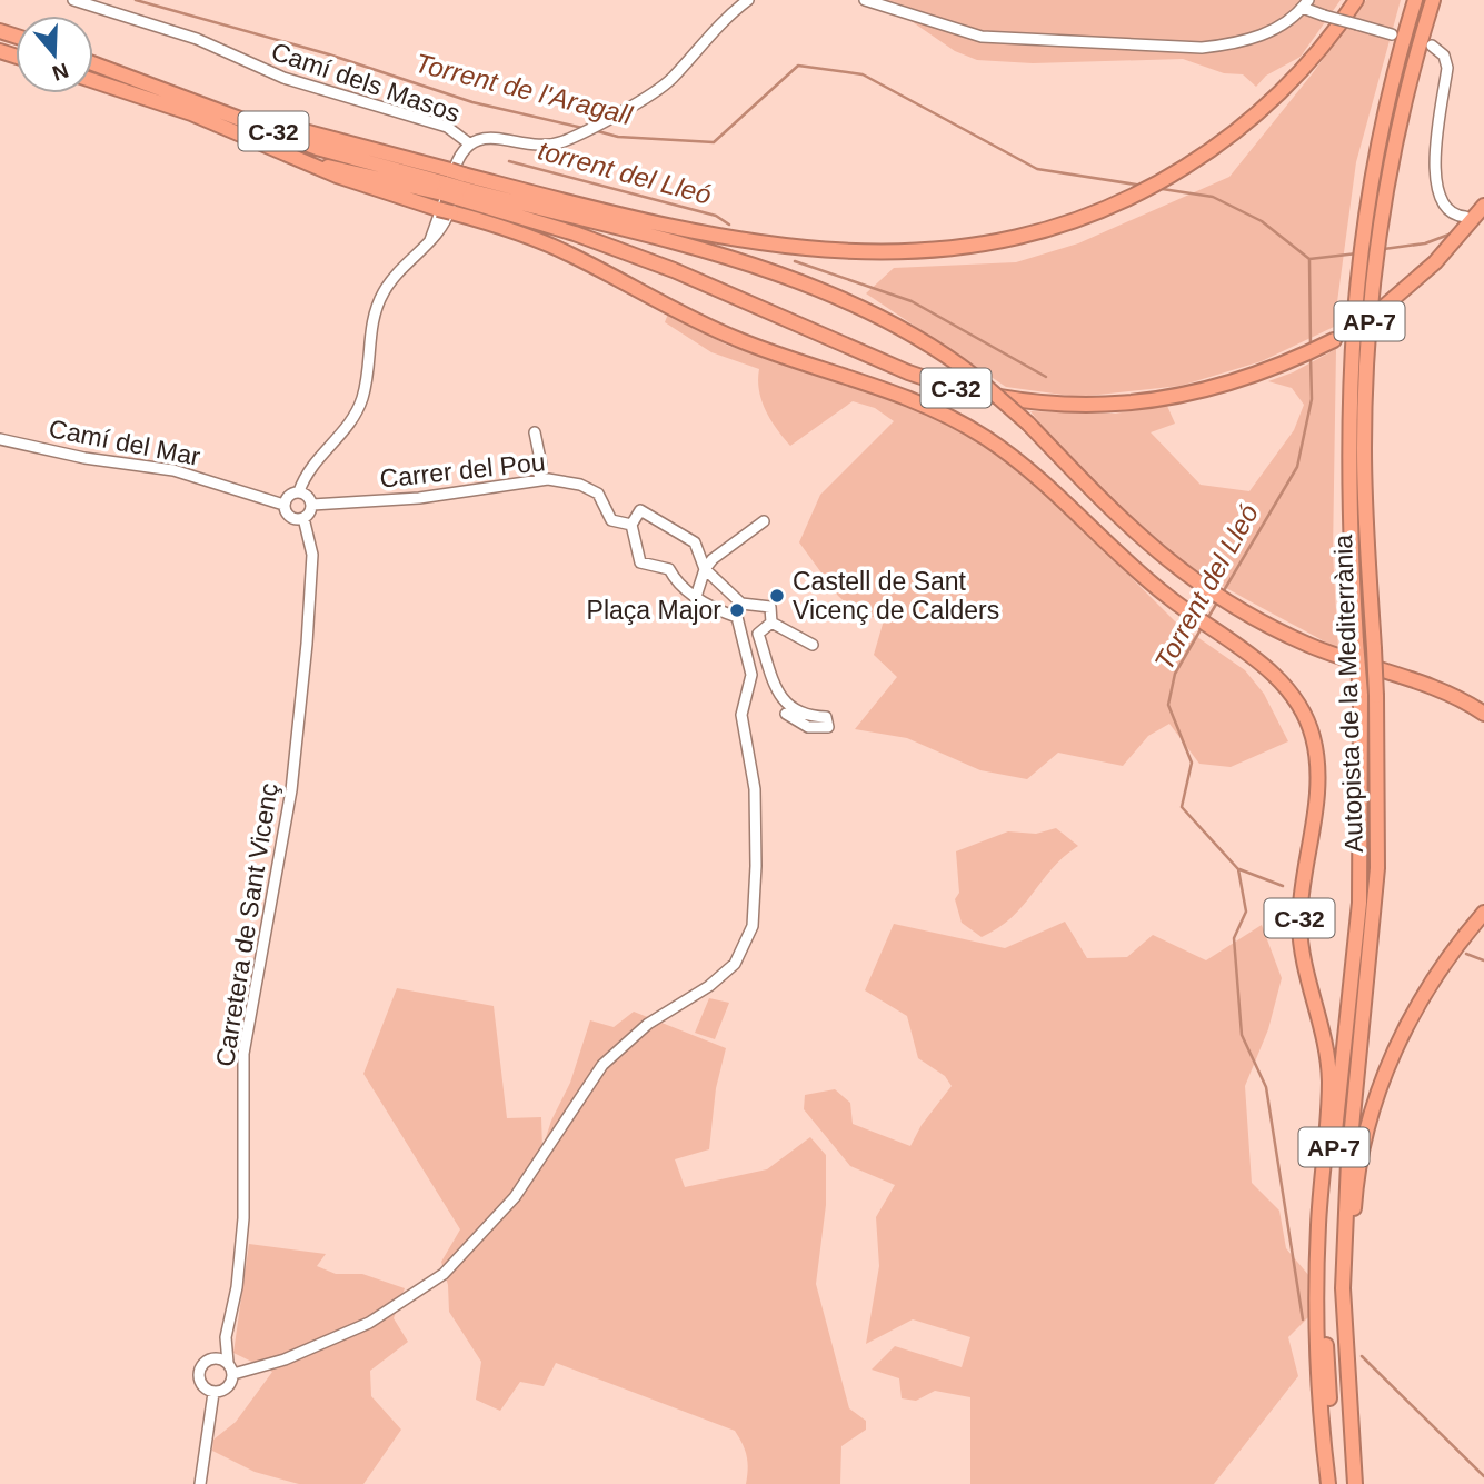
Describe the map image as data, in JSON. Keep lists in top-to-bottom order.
{
  "streets": {
    "highway": ["C-32", "AP-7", "Autopista de la Mediterrània"],
    "street": [
      "Camí dels Masos",
      "Camí del Mar",
      "Carrer del Pou",
      "Carretera de Sant Vicenç"
    ]
  },
  "crossings": [
    ["Camí del Mar", "Carrer del Pou"],
    ["Camí del Mar", "Carretera de Sant Vicenç"],
    ["Carrer del Pou", "Carretera de Sant Vicenç"]
  ],
  "water": ["Torrent de l'Aragall", "torrent del Lleó", "Torrent del Lleó"],
  "places": ["Castell de Sant Vicenç de Calders", "Plaça Major"],
  "north": "bottom"
}
